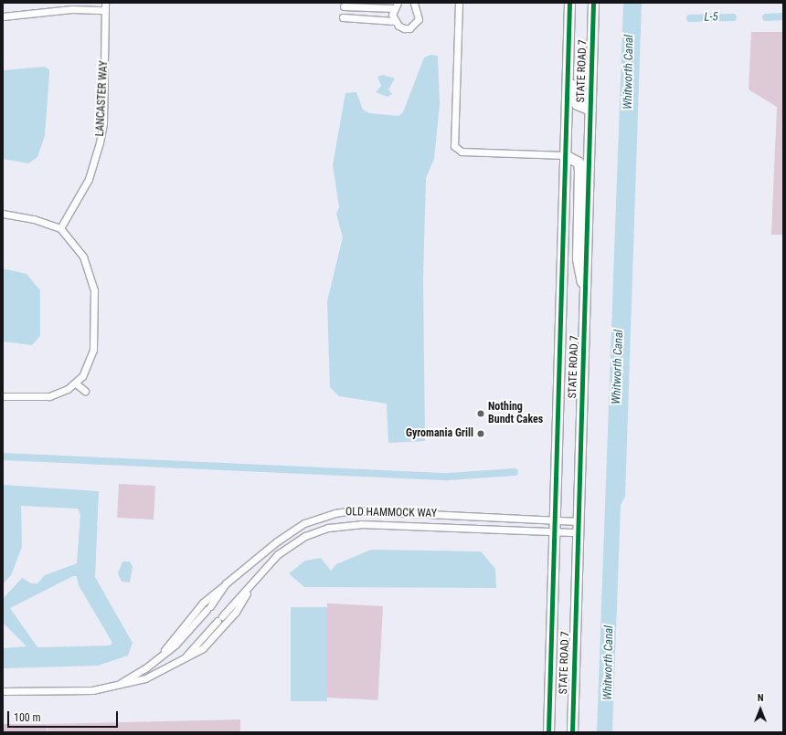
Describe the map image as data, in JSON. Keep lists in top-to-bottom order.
{
  "streets": {
    "main road": ["STATE ROAD 7"],
    "street": ["LANCASTER WAY", "OLD HAMMOCK WAY"]
  },
  "crossings": [
    ["STATE ROAD 7", "OLD HAMMOCK WAY"]
  ],
  "water": ["L-5", "Whitworth Canal"],
  "places": ["Nothing Bundt Cakes", "Gyromania Grill"],
  "scale_bar": "100 m",
  "north": "top"
}
